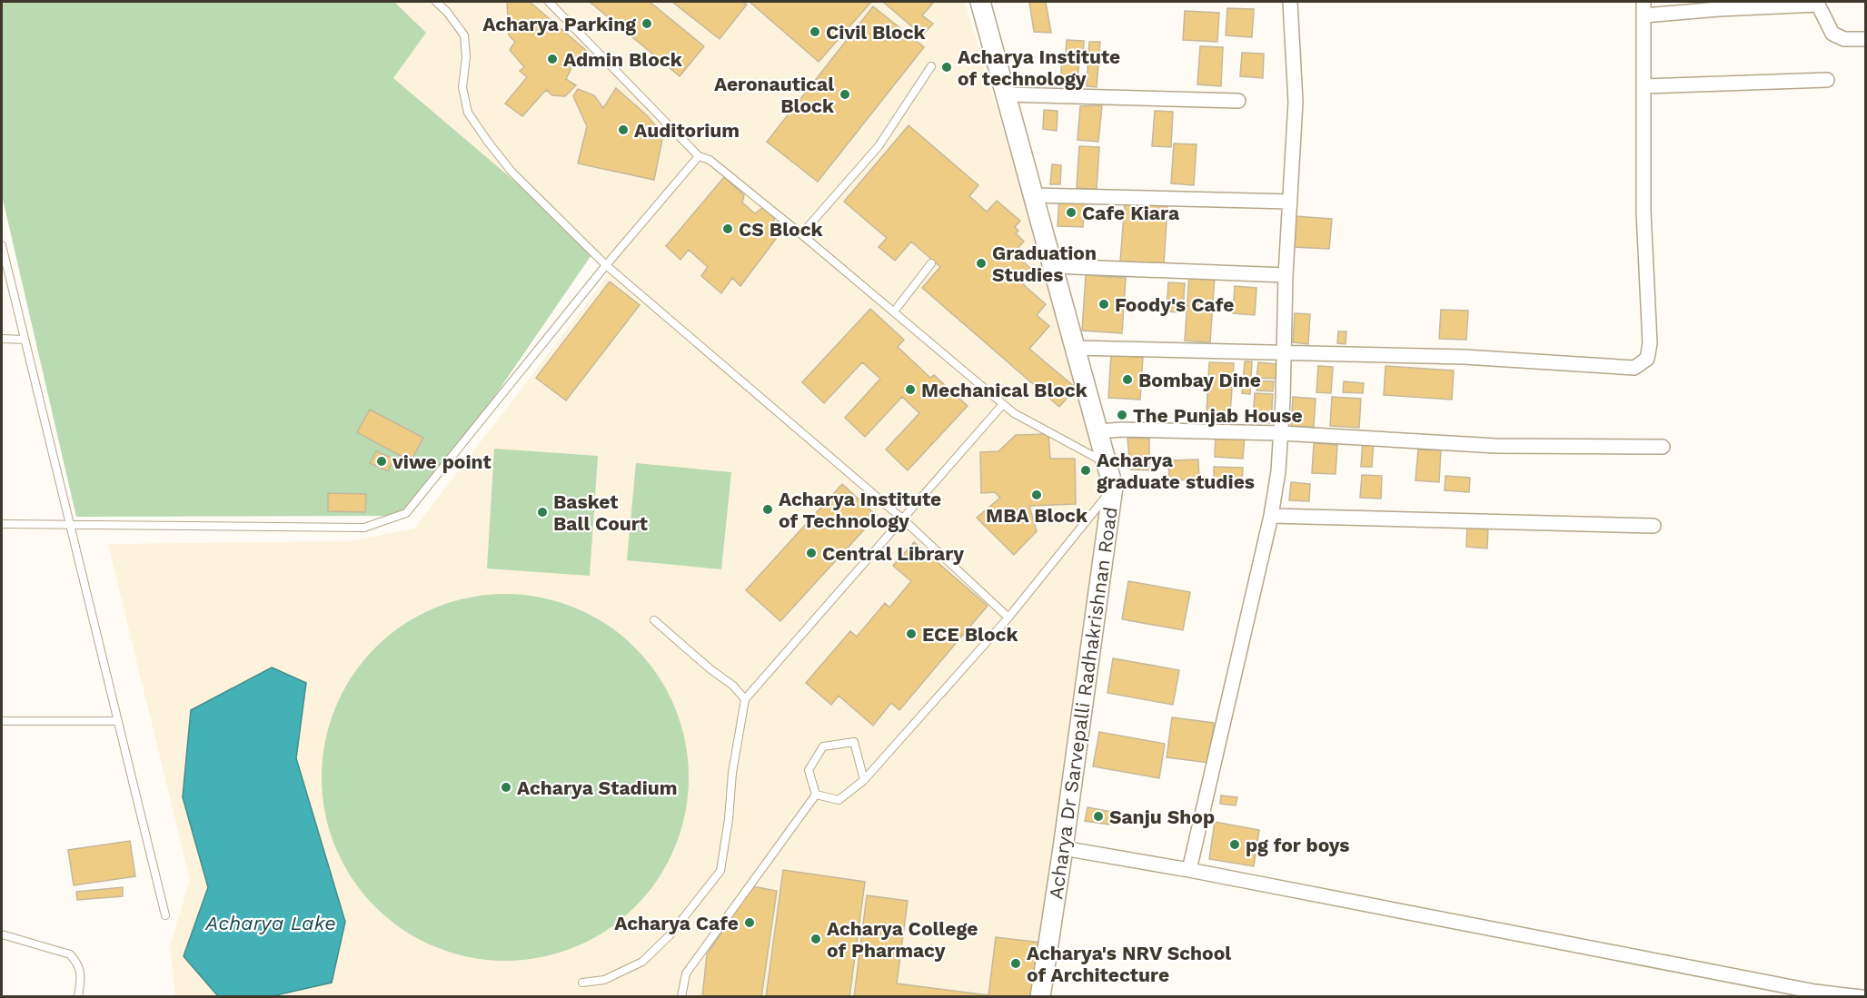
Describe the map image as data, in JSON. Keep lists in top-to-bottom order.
{
  "streets": {
    "street": ["Acharya Dr Sarvepalli Radhakrishnan Road"]
  },
  "water": ["Acharya Lake"],
  "places": [
    "Acharya Parking",
    "Civil Block",
    "Admin Block",
    "Acharya Institute of technology",
    "Aeronautical Block",
    "Auditorium",
    "Cafe Kiara",
    "CS Block",
    "Graduation Studies",
    "Foody's Cafe",
    "Bombay Dine",
    "Mechanical Block",
    "The Punjab House",
    "viwe point",
    "Acharya graduate studies",
    "MBA Block",
    "Acharya Institute of Technology",
    "Basket Ball Court",
    "Central Library",
    "ECE Block",
    "Acharya Stadium",
    "Sanju Shop",
    "pg for boys",
    "Acharya Cafe",
    "Acharya College of Pharmacy",
    "Acharya's NRV School of Architecture"
  ]
}
